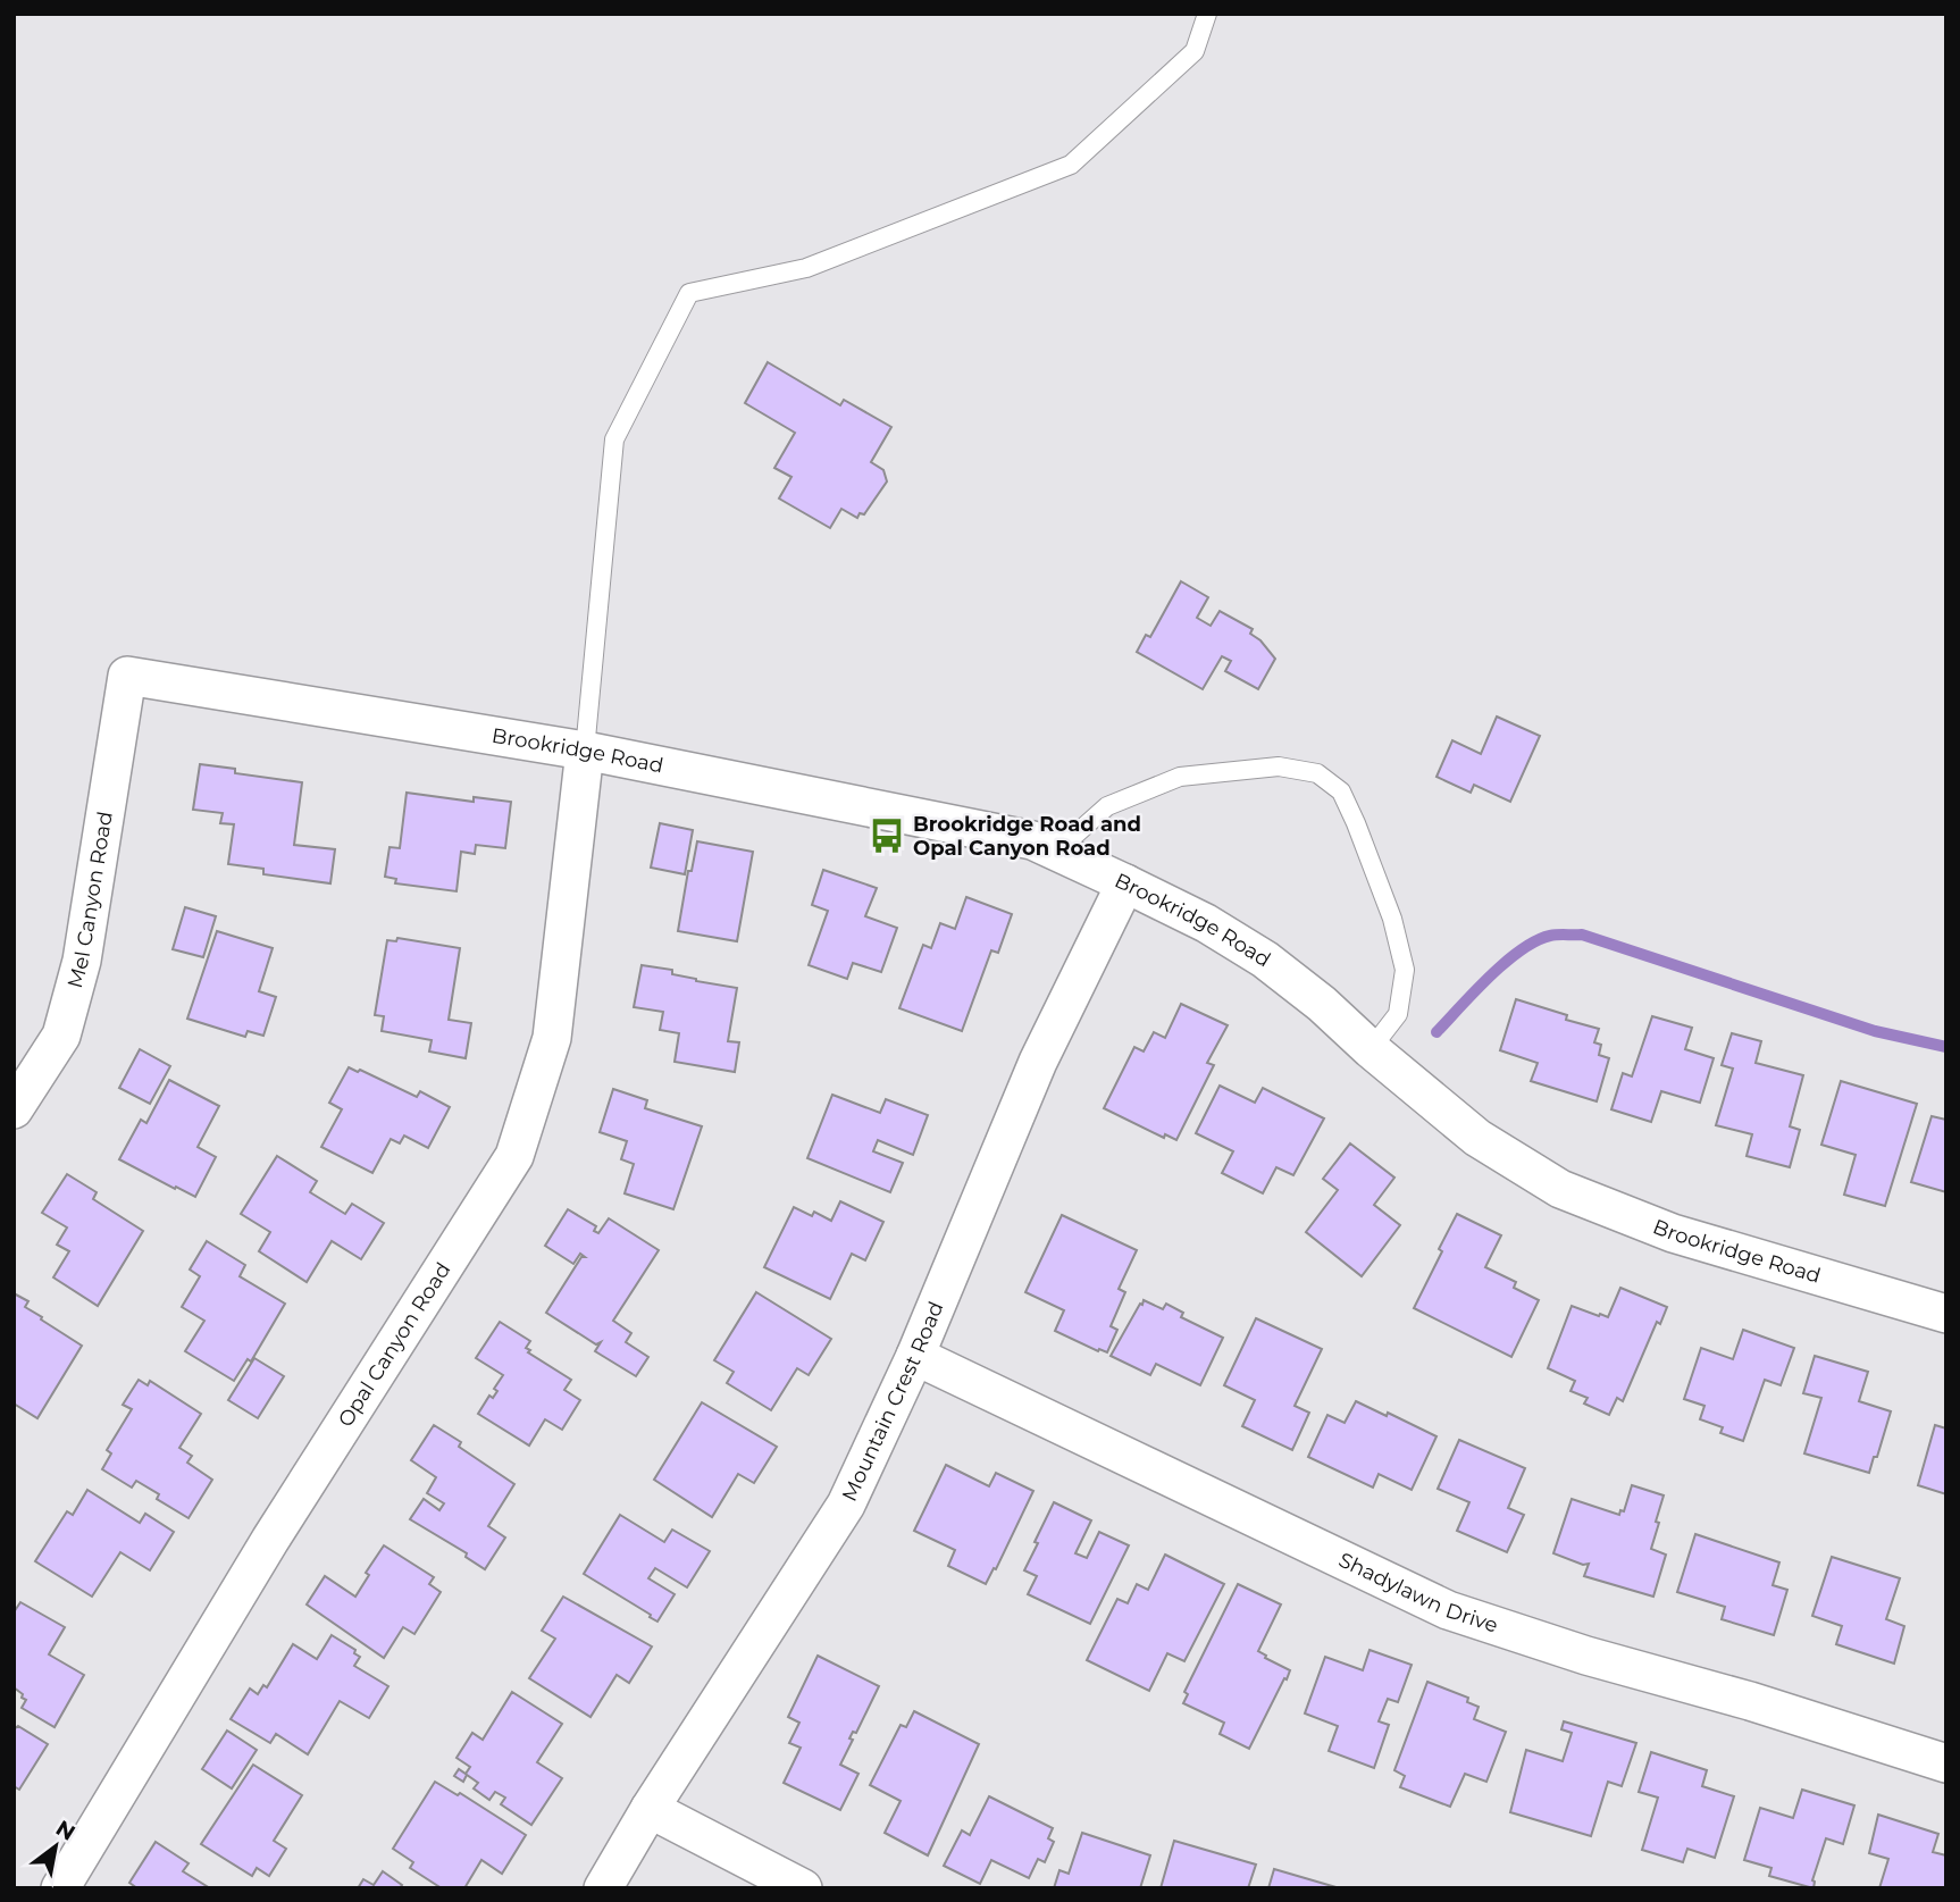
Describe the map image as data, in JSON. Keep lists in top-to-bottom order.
{
  "streets": {
    "street": [
      "Brookridge Road",
      "Mel Canyon Road",
      "Opal Canyon Road",
      "Mountain Crest Road",
      "Shadylawn Drive"
    ]
  },
  "crossings": [
    ["Brookridge Road", "Mel Canyon Road"],
    ["Brookridge Road", "Opal Canyon Road"],
    ["Brookridge Road", "Mountain Crest Road"],
    ["Mountain Crest Road", "Shadylawn Drive"]
  ],
  "places": {
    "bus stop": ["Brookridge Road and Opal Canyon Road"]
  },
  "north": "top right"
}
